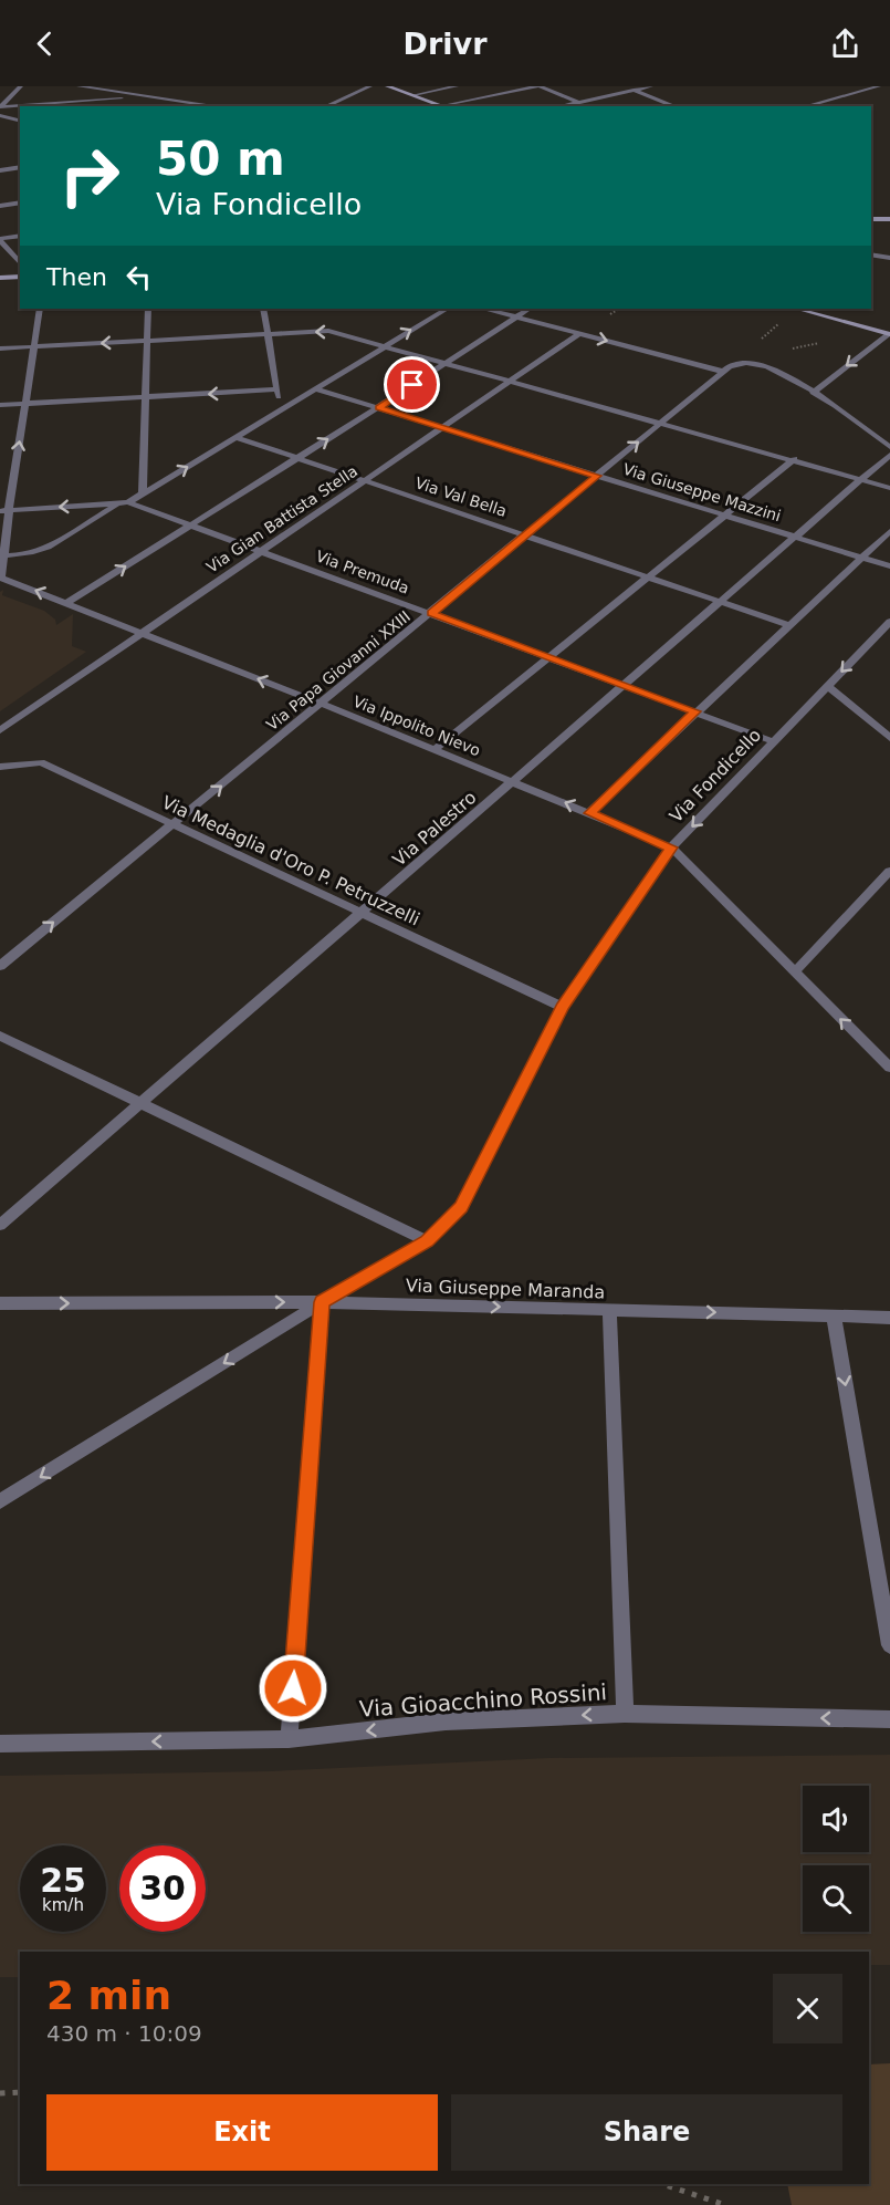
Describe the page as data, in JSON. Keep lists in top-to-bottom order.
{
  "streets": {
    "street": [
      "Via Giuseppe Mazzini",
      "Via Val Bella",
      "Via Gian Battista Stella",
      "Via Premuda",
      "Via Papa Giovanni XXIII",
      "Via Ippolito Nievo",
      "Via Fondicello",
      "Via Palestro",
      "Via Medaglia d'Oro P. Petruzzelli",
      "Via Giuseppe Maranda",
      "Via Gioacchino Rossini"
    ]
  },
  "crossings": [
    ["Via Giuseppe Mazzini", "Via Gian Battista Stella"],
    ["Via Giuseppe Mazzini", "Via Papa Giovanni XXIII"],
    ["Via Giuseppe Mazzini", "Via Palestro"],
    ["Via Val Bella", "Via Gian Battista Stella"],
    ["Via Val Bella", "Via Papa Giovanni XXIII"],
    ["Via Val Bella", "Via Palestro"],
    ["Via Gian Battista Stella", "Via Premuda"],
    ["Via Gian Battista Stella", "Via Ippolito Nievo"],
    ["Via Premuda", "Via Papa Giovanni XXIII"],
    ["Via Premuda", "Via Fondicello"],
    ["Via Premuda", "Via Palestro"],
    ["Via Papa Giovanni XXIII", "Via Ippolito Nievo"],
    ["Via Papa Giovanni XXIII", "Via Medaglia d'Oro P. Petruzzelli"],
    ["Via Ippolito Nievo", "Via Fondicello"],
    ["Via Ippolito Nievo", "Via Palestro"],
    ["Via Fondicello", "Via Medaglia d'Oro P. Petruzzelli"],
    ["Via Fondicello", "Via Giuseppe Maranda"],
    ["Via Palestro", "Via Medaglia d'Oro P. Petruzzelli"]
  ],
  "one_way": [
    "Via Papa Giovanni XXIII",
    "Via Ippolito Nievo",
    "Via Giuseppe Maranda",
    "Via Gioacchino Rossini"
  ],
  "page": {
    "header": "Drivr",
    "turn": ["50 m", "Via Fondicello"],
    "then": "Then",
    "speed": "25 km/h",
    "limit": "30",
    "heading": ["2 min", "430 m · 10:09"],
    "buttons": ["Exit", "Share"]
  }
}
